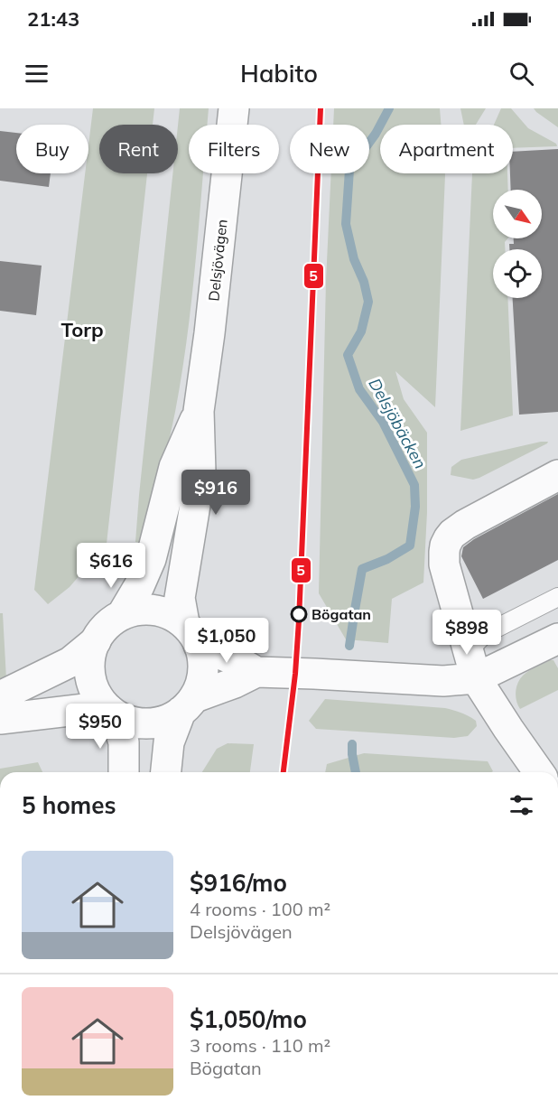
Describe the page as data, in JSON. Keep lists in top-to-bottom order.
{
  "streets": {
    "street": ["Delsjövägen"]
  },
  "districts": ["Torp"],
  "water": ["Delsjöbäcken"],
  "places": ["Bögatan"],
  "lines": ["tram line 5"],
  "north": "bottom right",
  "page": {
    "status": "21:43",
    "header": "Habito",
    "chip": [
      "Buy",
      "Rent",
      "Filters",
      "New",
      "Apartment"
    ],
    "price": [
      "$916",
      "$616",
      "$898",
      "$1,050",
      "$950"
    ],
    "heading": "5 homes",
    "list": [
      {
        "name": "$916/mo",
        "note": "4 rooms · 100 m² · Delsjövägen"
      },
      {
        "name": "$1,050/mo",
        "note": "3 rooms · 110 m² · Bögatan"
      }
    ]
  }
}
